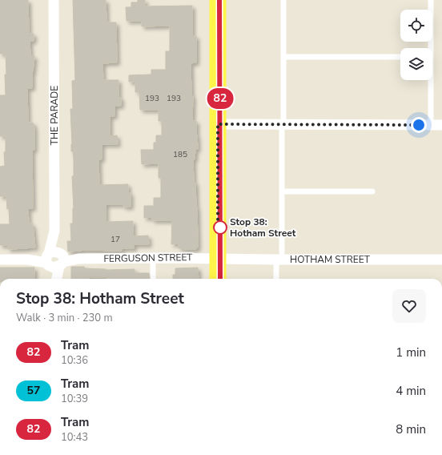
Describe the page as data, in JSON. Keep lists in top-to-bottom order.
{
  "streets": {
    "street": ["THE PARADE", "FERGUSON STREET", "HOTHAM STREET"]
  },
  "crossings": [
    ["THE PARADE", "FERGUSON STREET"],
    ["FERGUSON STREET", "HOTHAM STREET"]
  ],
  "places": ["Stop 38: Hotham Street"],
  "lines": ["tram line 82"],
  "house_numbers": [
    "193",
    "193",
    "185",
    "17"
  ],
  "page": {
    "on_map": "82",
    "heading": ["Stop 38: Hotham Street", "Walk · 3 min · 230 m"],
    "list": [
      {
        "mark": "82",
        "name": "Tram",
        "note": "10:36",
        "value": "1 min"
      },
      {
        "mark": "57",
        "name": "Tram",
        "note": "10:39",
        "value": "4 min"
      },
      {
        "mark": "82",
        "name": "Tram",
        "note": "10:43",
        "value": "8 min"
      }
    ]
  }
}
